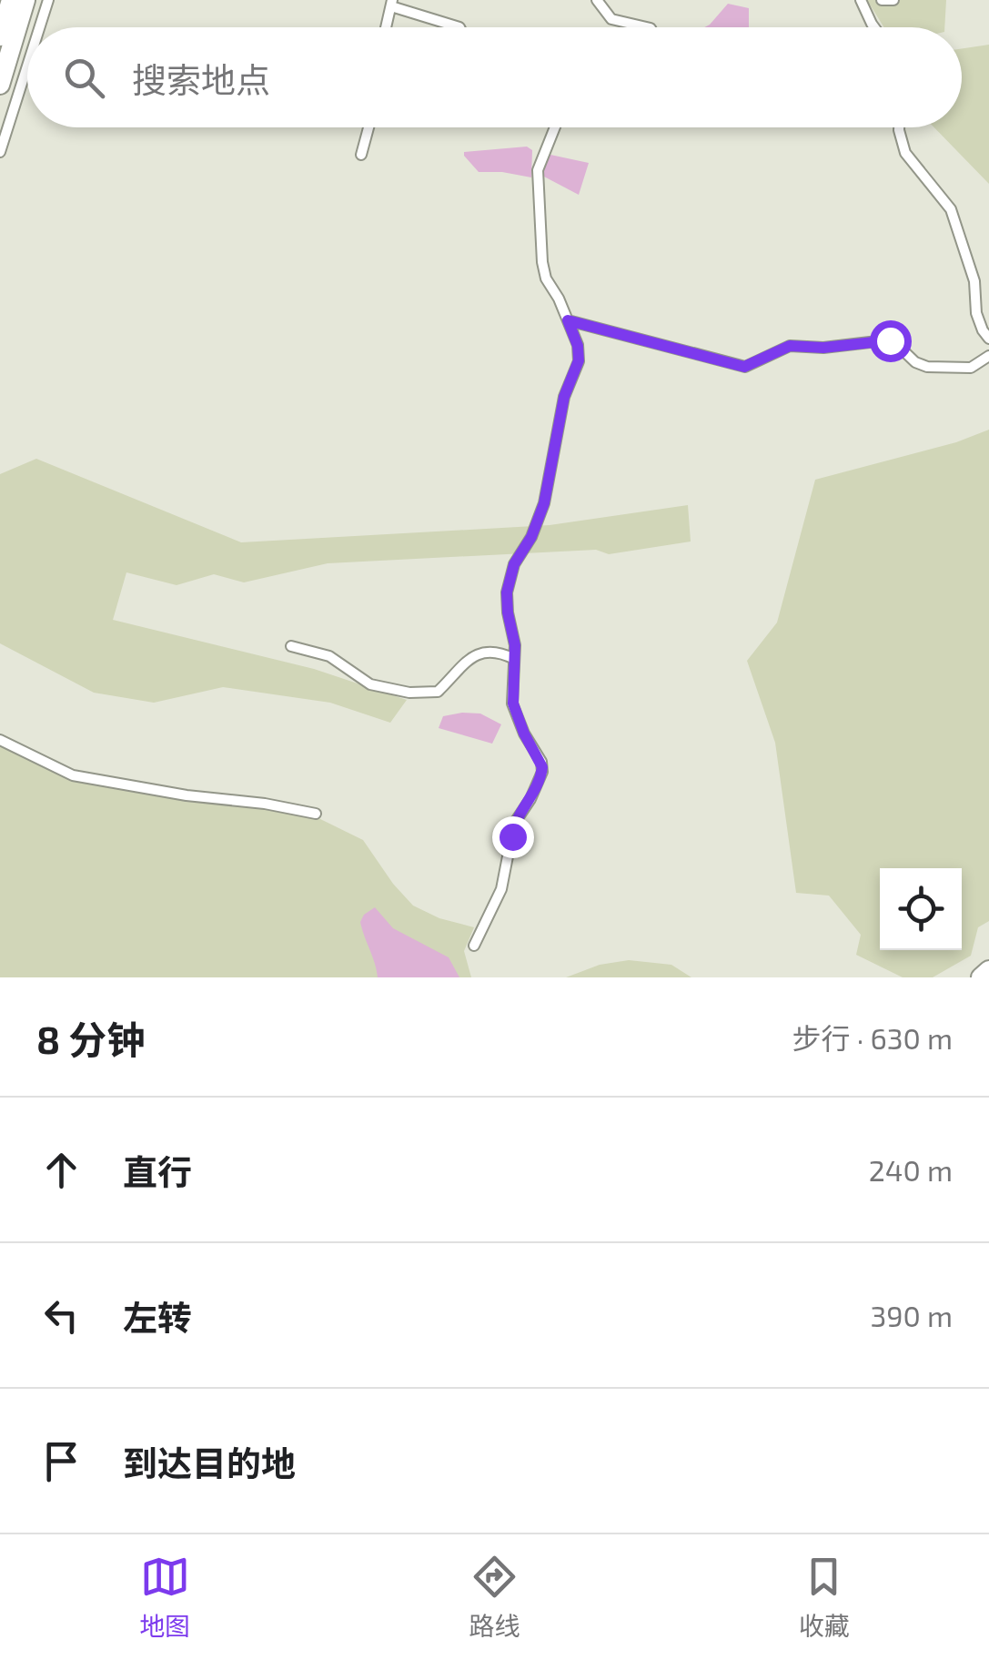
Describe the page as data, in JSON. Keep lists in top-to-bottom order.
{
  "page": {
    "search": "搜索地点",
    "heading": ["8 分钟", "步行 · 630 m"],
    "list": [
      ["直行", "240 m"],
      ["左转", "390 m"],
      "到达目的地"
    ],
    "nav": ["地图", "路线", "收藏"]
  }
}
